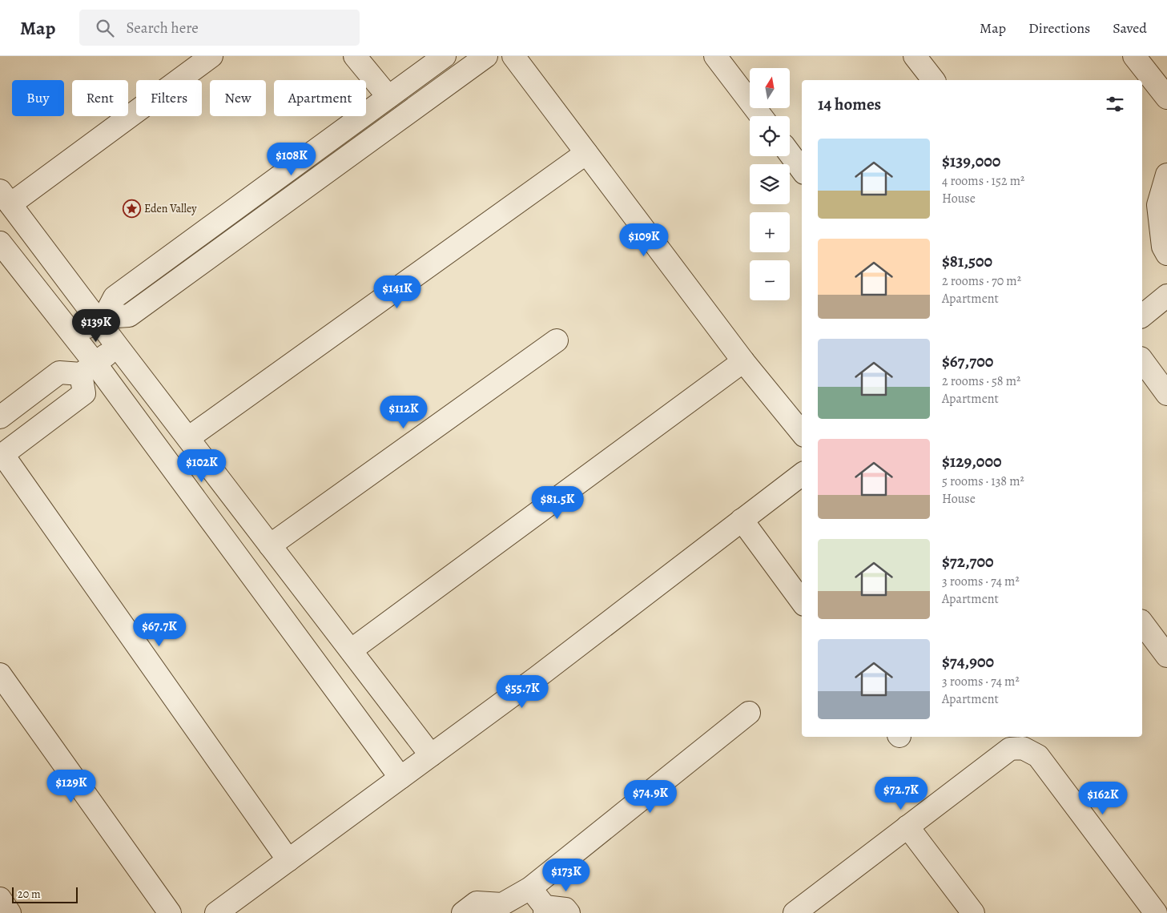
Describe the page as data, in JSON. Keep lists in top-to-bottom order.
{
  "places": {
    "place": ["Eden Valley"]
  },
  "scale_bar": "20 m",
  "north": "top",
  "page": {
    "header": "Map",
    "search": "Search here",
    "nav": ["Map", "Directions", "Saved"],
    "map_buttons": ["+", "−"],
    "chip": [
      "Buy",
      "Rent",
      "Filters",
      "New",
      "Apartment"
    ],
    "heading": "14 homes",
    "list": [
      {
        "name": "$139,000",
        "note": "4 rooms · 152 m² · House"
      },
      {
        "name": "$81,500",
        "note": "2 rooms · 70 m² · Apartment"
      },
      {
        "name": "$67,700",
        "note": "2 rooms · 58 m² · Apartment"
      },
      {
        "name": "$129,000",
        "note": "5 rooms · 138 m² · House"
      },
      {
        "name": "$72,700",
        "note": "3 rooms · 74 m² · Apartment"
      },
      {
        "name": "$74,900",
        "note": "3 rooms · 74 m² · Apartment"
      }
    ],
    "price": [
      "$108K",
      "$109K",
      "$141K",
      "$139K",
      "$112K",
      "$102K",
      "$81.5K",
      "$67.7K",
      "$55.7K",
      "$129K",
      "$72.7K",
      "$74.9K",
      "$162K",
      "$173K"
    ],
    "scale": "20 m"
  }
}
